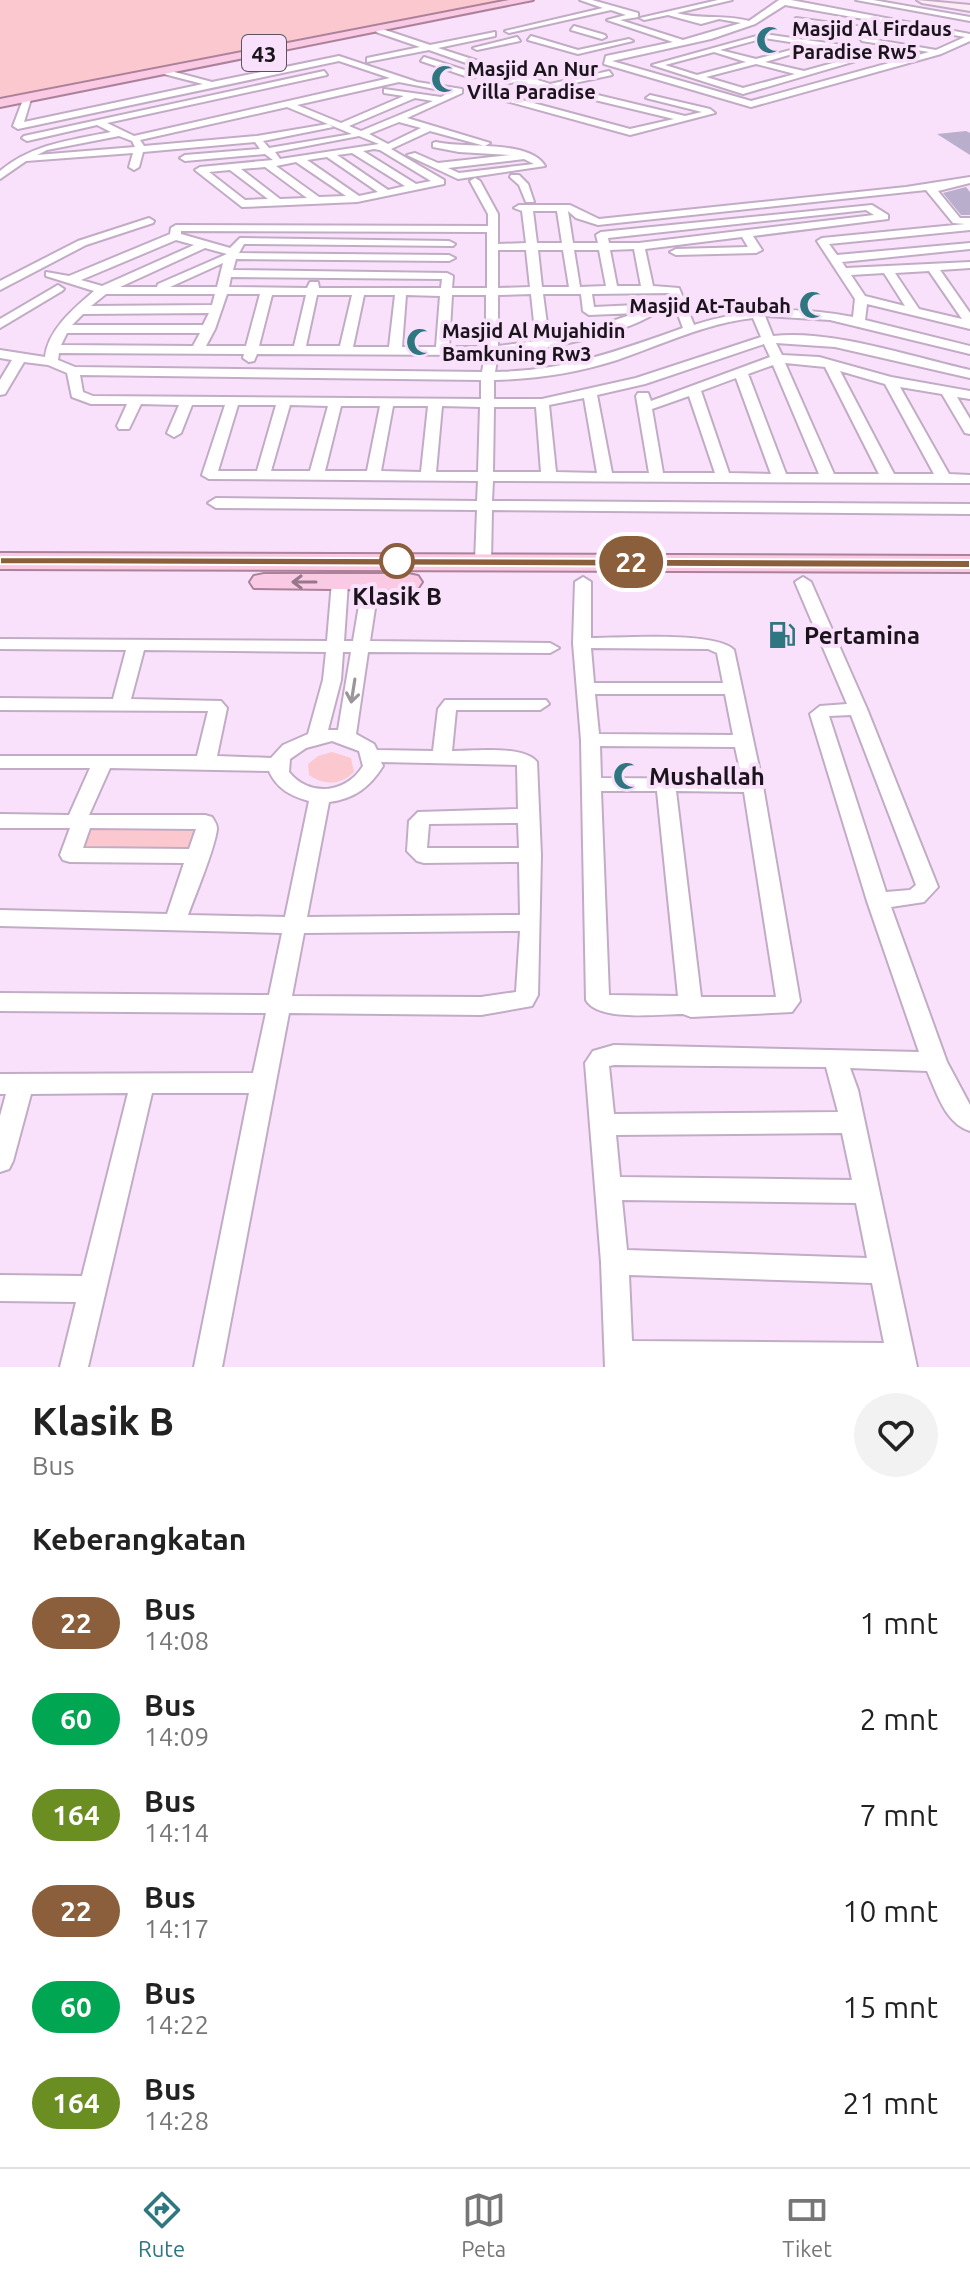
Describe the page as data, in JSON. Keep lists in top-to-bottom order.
{
  "streets": {
    "highway": ["43"]
  },
  "places": {
    "mosque": [
      "Masjid Al Firdaus Paradise Rw5",
      "Masjid An Nur Villa Paradise",
      "Masjid At-Taubah",
      "Masjid Al Mujahidin Bamkuning Rw3",
      "Mushallah"
    ],
    "other": ["Klasik B"],
    "fuel station": ["Pertamina"]
  },
  "lines": ["bus line 22"],
  "page": {
    "on_map": "22",
    "heading": [
      ["Klasik B", "Bus"],
      "Keberangkatan"
    ],
    "list": [
      {
        "mark": "22",
        "name": "Bus",
        "note": "14:08",
        "value": "1 mnt"
      },
      {
        "mark": "60",
        "name": "Bus",
        "note": "14:09",
        "value": "2 mnt"
      },
      {
        "mark": "164",
        "name": "Bus",
        "note": "14:14",
        "value": "7 mnt"
      },
      {
        "mark": "22",
        "name": "Bus",
        "note": "14:17",
        "value": "10 mnt"
      },
      {
        "mark": "60",
        "name": "Bus",
        "note": "14:22",
        "value": "15 mnt"
      },
      {
        "mark": "164",
        "name": "Bus",
        "note": "14:28",
        "value": "21 mnt"
      }
    ],
    "tabs": ["Rute", "Peta", "Tiket"]
  }
}
